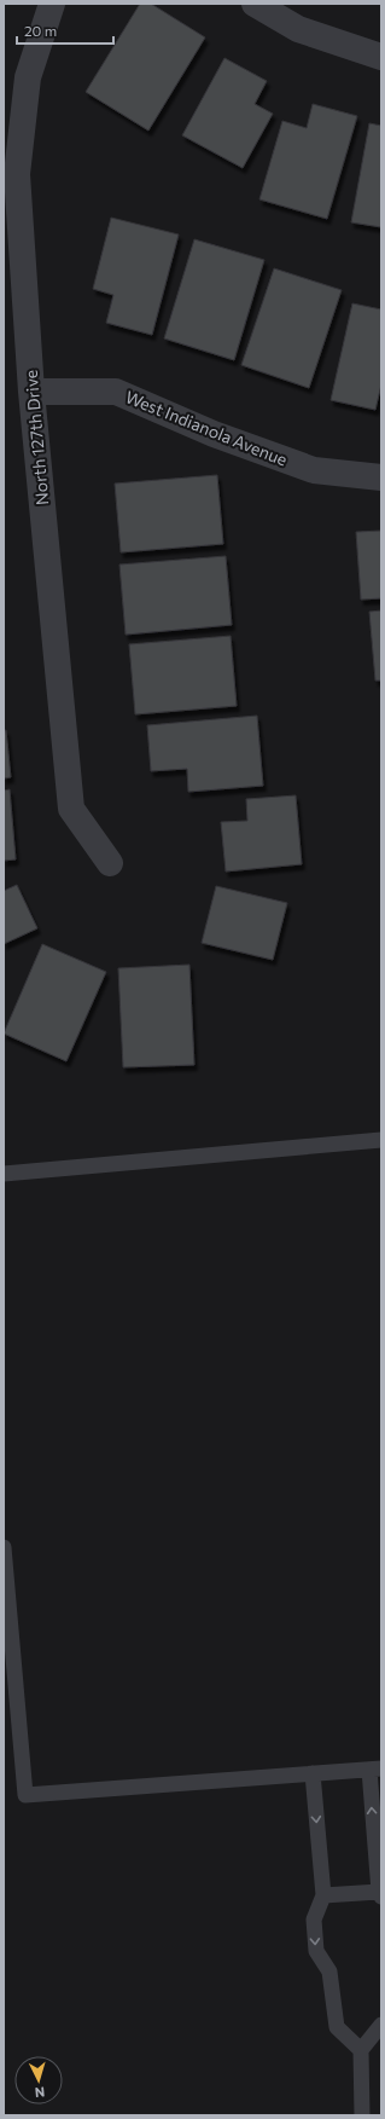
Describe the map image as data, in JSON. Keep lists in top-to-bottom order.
{
  "streets": {
    "street": ["West Indianola Avenue", "North 127th Drive"]
  },
  "crossings": [
    ["West Indianola Avenue", "North 127th Drive"]
  ],
  "scale_bar": "20 m",
  "north": "bottom"
}
